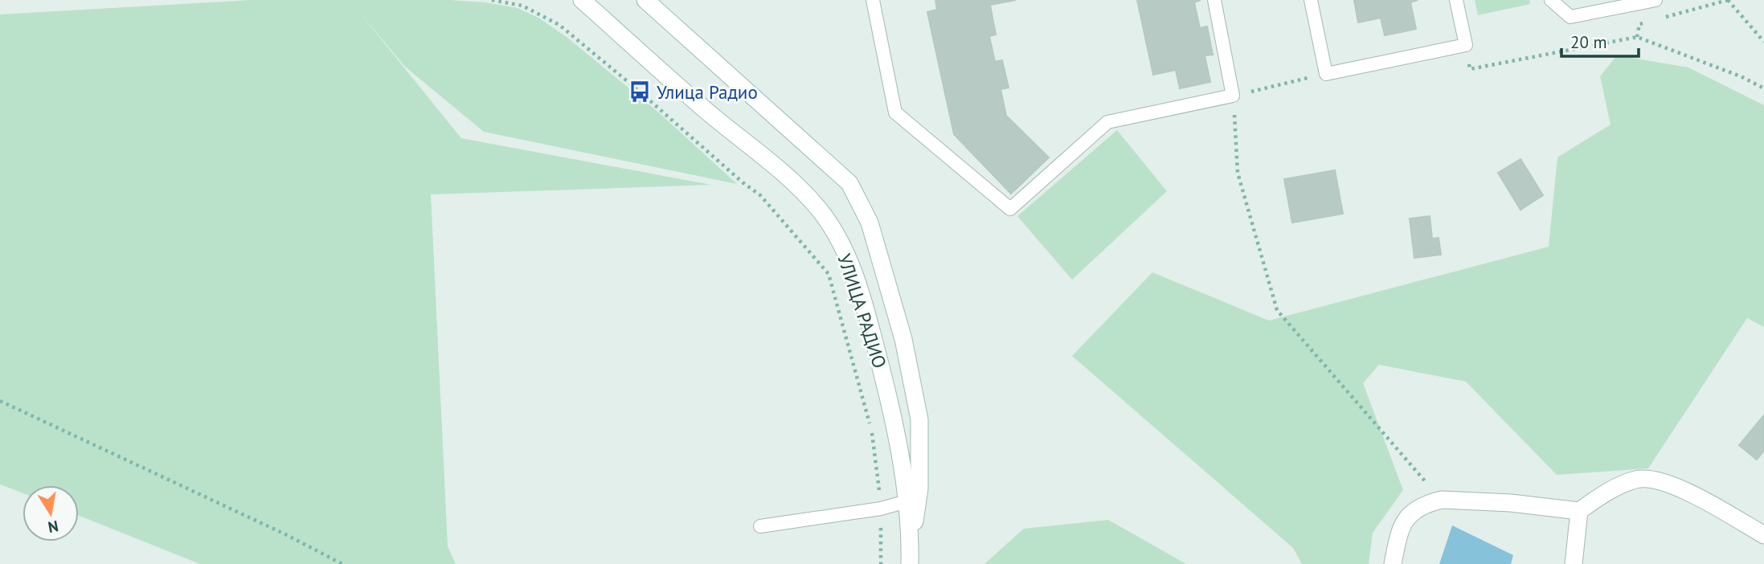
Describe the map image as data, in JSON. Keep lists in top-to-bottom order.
{
  "streets": {
    "main road": ["УЛИЦА РАДИО"]
  },
  "places": {
    "bus stop": ["Улица Радио"]
  },
  "scale_bar": "20 m",
  "north": "bottom"
}
